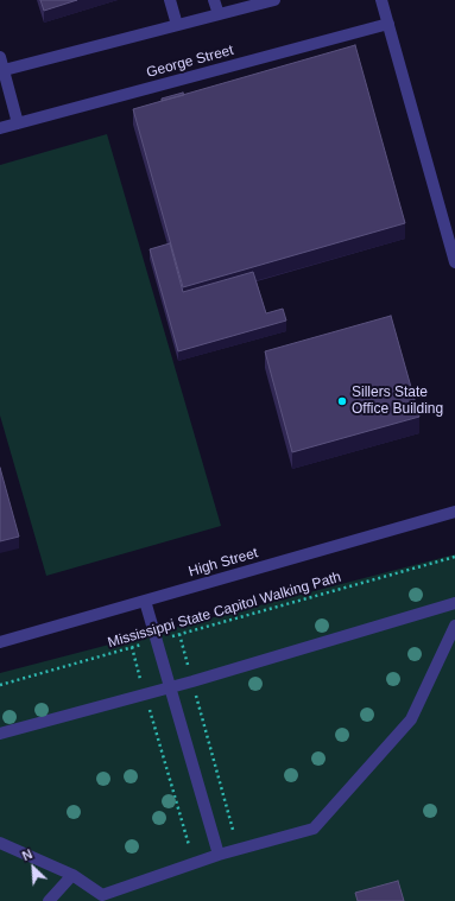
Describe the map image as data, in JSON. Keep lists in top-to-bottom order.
{
  "streets": {
    "street": ["George Street", "High Street"],
    "path": ["Mississippi State Capitol Walking Path"]
  },
  "places": ["Sillers State Office Building"],
  "north": "top left"
}
